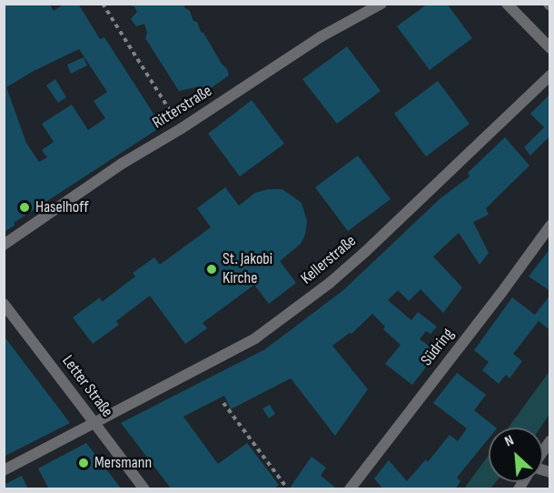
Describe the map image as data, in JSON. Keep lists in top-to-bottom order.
{
  "streets": {
    "street": [
      "Ritterstraße",
      "Kellerstraße",
      "Südring",
      "Letter Straße"
    ]
  },
  "crossings": [
    ["Kellerstraße", "Letter Straße"]
  ],
  "places": ["Haselhoff", "St. Jakobi Kirche", "Mersmann"],
  "north": "top left"
}
